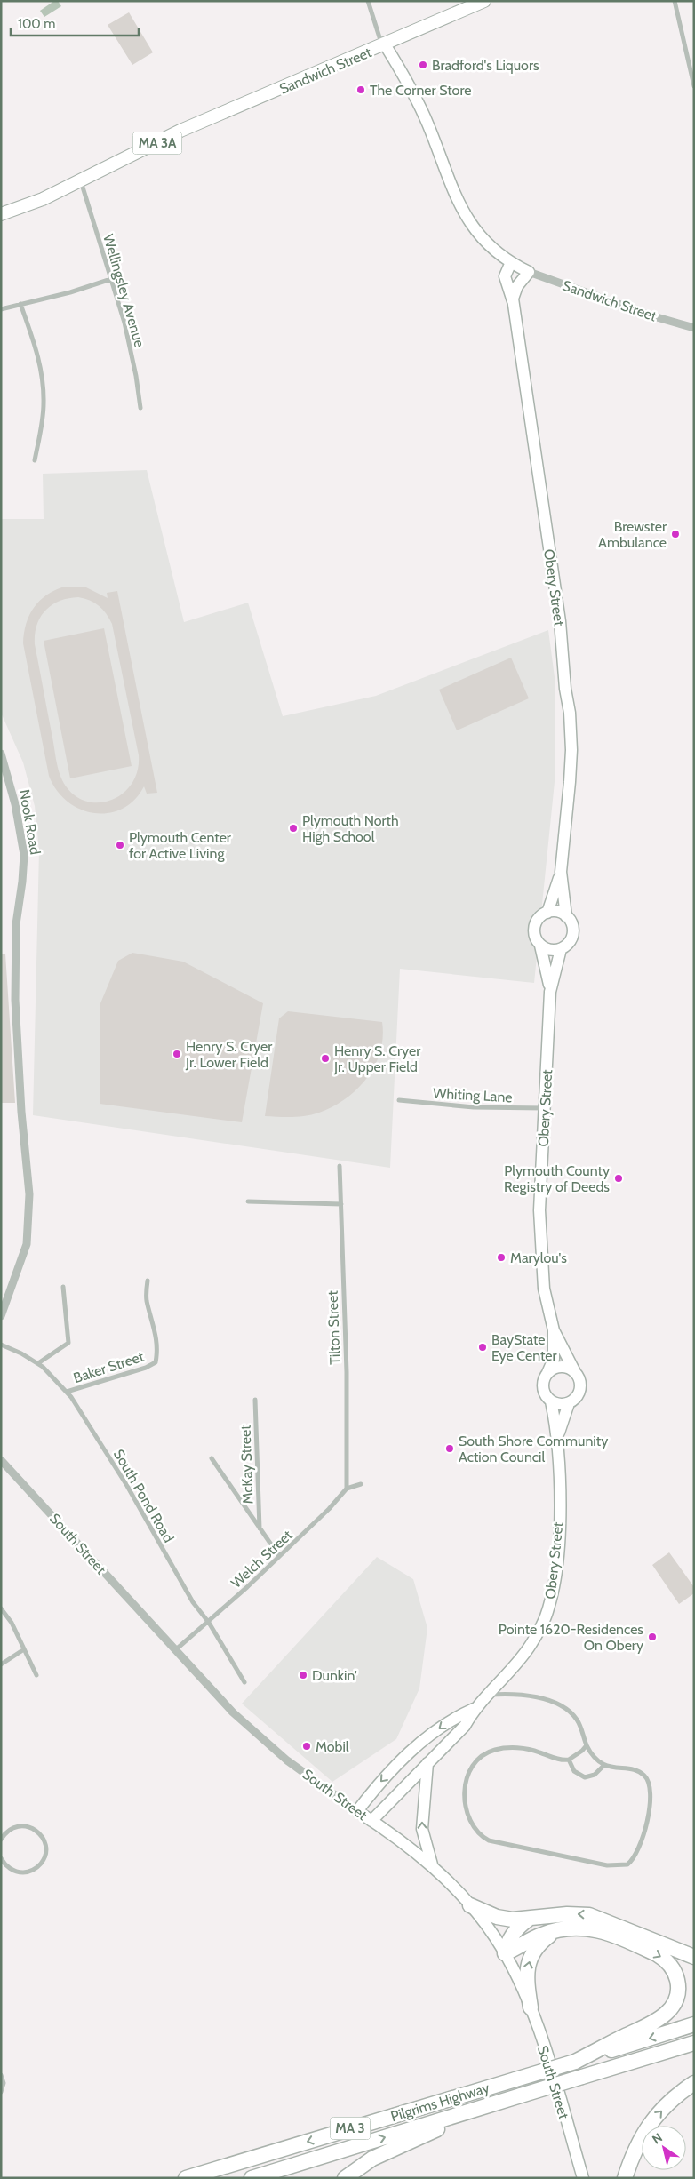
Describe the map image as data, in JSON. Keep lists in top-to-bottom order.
{
  "streets": {
    "highway": ["Pilgrims Highway", "MA 3"],
    "main road": [
      "Sandwich Street",
      "MA 3A",
      "Obery Street",
      "South Street"
    ],
    "street": [
      "Wellingsley Avenue",
      "Nook Road",
      "Whiting Lane",
      "Tilton Street",
      "Baker Street",
      "McKay Street",
      "South Pond Road",
      "Welch Street"
    ]
  },
  "crossings": [
    ["Sandwich Street", "MA 3A"],
    ["Sandwich Street", "Wellingsley Avenue"],
    ["Sandwich Street", "Obery Street"],
    ["Obery Street", "Whiting Lane"],
    ["Obery Street", "South Street"],
    ["Tilton Street", "Welch Street"],
    ["Baker Street", "South Pond Road"],
    ["South Pond Road", "Welch Street"],
    ["South Street", "Welch Street"]
  ],
  "places": [
    "Bradford's Liquors",
    "The Corner Store",
    "Brewster Ambulance",
    "Plymouth North High School",
    "Plymouth Center for Active Living",
    "Henry S. Cryer Jr. Lower Field",
    "Henry S. Cryer Jr. Upper Field",
    "Plymouth County Registry of Deeds",
    "Marylou's",
    "BayState Eye Center",
    "South Shore Community Action Council",
    "Pointe 1620-Residences On Obery",
    "Dunkin'",
    "Mobil"
  ],
  "scale_bar": "100 m",
  "north": "top left"
}
